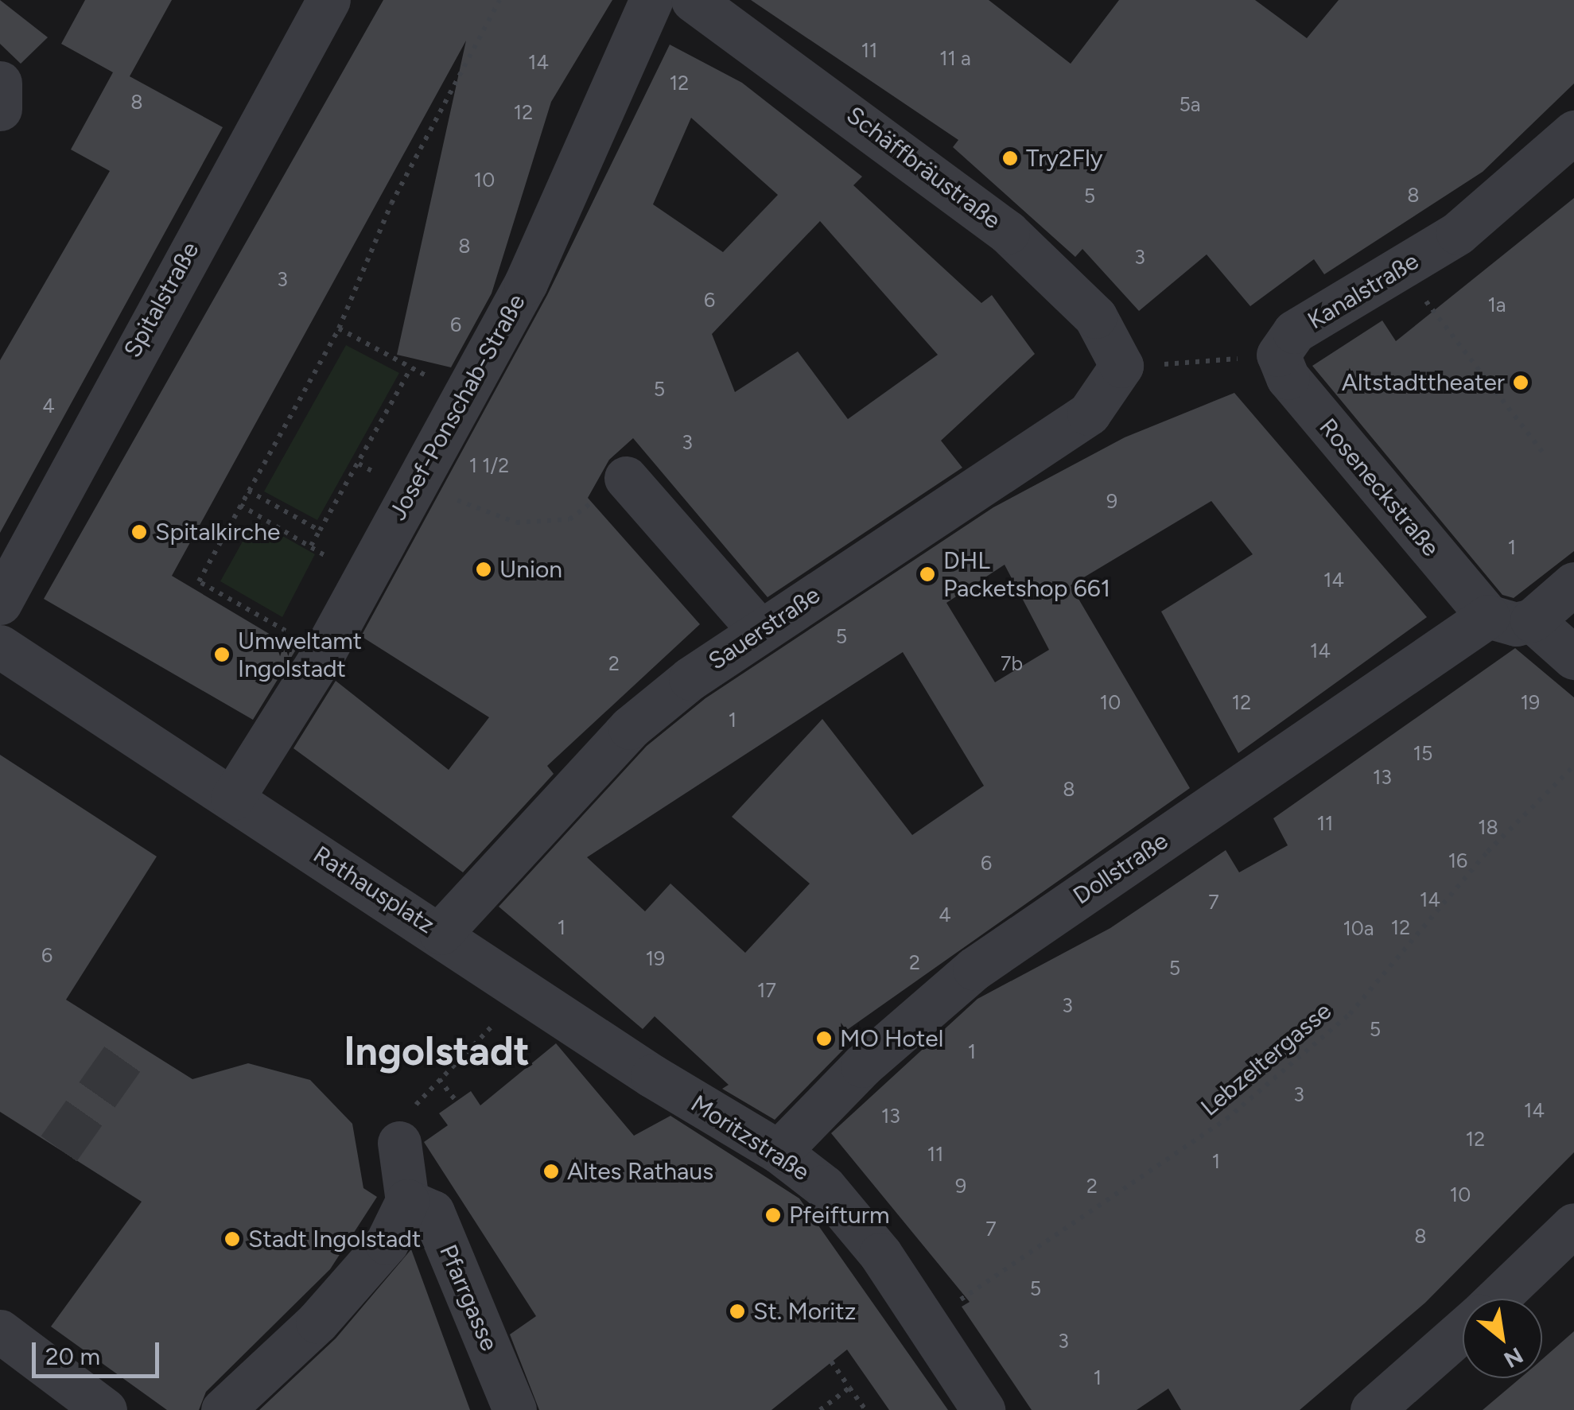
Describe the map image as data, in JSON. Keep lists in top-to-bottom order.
{
  "streets": {
    "street": [
      "Schäffbräustraße",
      "Kanalstraße",
      "Spitalstraße",
      "Josef-Ponschab-Straße",
      "Roseneckstraße",
      "Sauerstraße",
      "Dollstraße",
      "Rathausplatz",
      "Moritzstraße",
      "Pfarrgasse"
    ],
    "path": ["Lebzeltergasse"]
  },
  "crossings": [
    ["Schäffbräustraße", "Sauerstraße"],
    ["Kanalstraße", "Roseneckstraße"],
    ["Josef-Ponschab-Straße", "Rathausplatz"],
    ["Roseneckstraße", "Dollstraße"],
    ["Sauerstraße", "Rathausplatz"],
    ["Dollstraße", "Moritzstraße"],
    ["Rathausplatz", "Moritzstraße"],
    ["Lebzeltergasse", "Moritzstraße"]
  ],
  "districts": ["Ingolstadt"],
  "places": [
    "Try2Fly",
    "Altstadttheater",
    "Spitalkirche",
    "Union",
    "DHL Packetshop 661",
    "Umweltamt Ingolstadt",
    "MO Hotel",
    "Altes Rathaus",
    "Pfeifturm",
    "Stadt Ingolstadt",
    "St. Moritz"
  ],
  "house_numbers": [
    "11",
    "11 a",
    "14",
    "12",
    "8",
    "5a",
    "12",
    "10",
    "8",
    "5",
    "8",
    "3",
    "3",
    "6",
    "1a",
    "6",
    "5",
    "4",
    "3",
    "1 1/2",
    "9",
    "1",
    "14",
    "5",
    "14",
    "2",
    "7b",
    "10",
    "12",
    "19",
    "1",
    "15",
    "13",
    "8",
    "11",
    "18",
    "16",
    "6",
    "14",
    "7",
    "4",
    "1",
    "12",
    "10a",
    "6",
    "19",
    "2",
    "5",
    "17",
    "3",
    "5",
    "1",
    "3",
    "14",
    "13",
    "12",
    "11",
    "1",
    "9",
    "2",
    "10",
    "7",
    "8",
    "5",
    "3",
    "1"
  ],
  "scale_bar": "20 m",
  "north": "bottom right"
}
